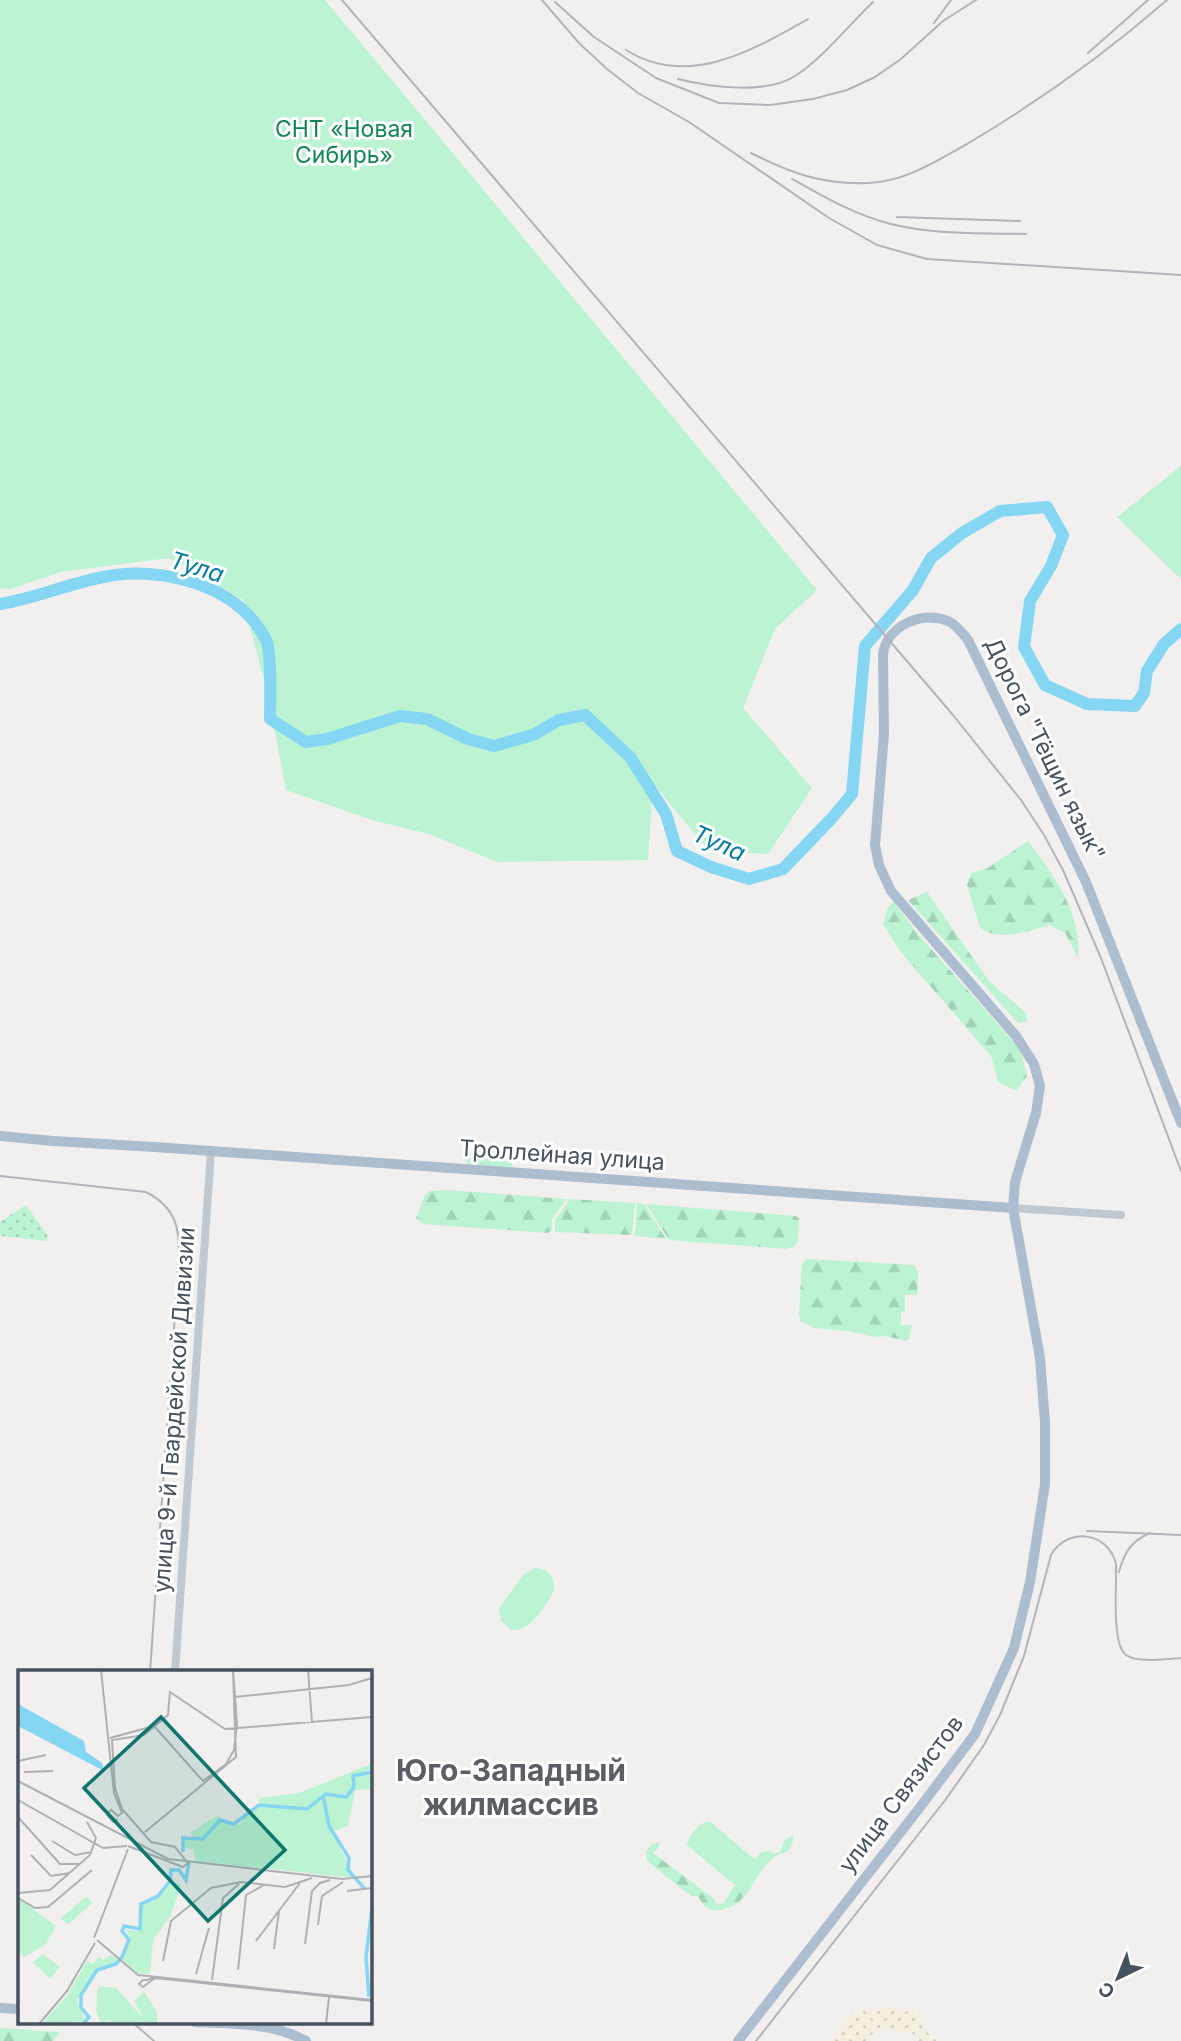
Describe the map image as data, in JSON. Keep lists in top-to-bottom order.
{
  "streets": {
    "main road": ["Дорога \"Тёщин язык\"", "Троллейная улица", "улица Связистов"],
    "street": ["улица 9-й Гвардейской Дивизии"]
  },
  "crossings": [
    ["Дорога \"Тёщин язык\"", "Троллейная улица"],
    ["Дорога \"Тёщин язык\"", "улица Связистов"],
    ["Троллейная улица", "улица 9-й Гвардейской Дивизии"],
    ["Троллейная улица", "улица Связистов"]
  ],
  "districts": ["Юго-Западный жилмассив"],
  "water": ["Тула"],
  "parks": ["СНТ «Новая Сибирь»"],
  "north": "bottom left"
}
